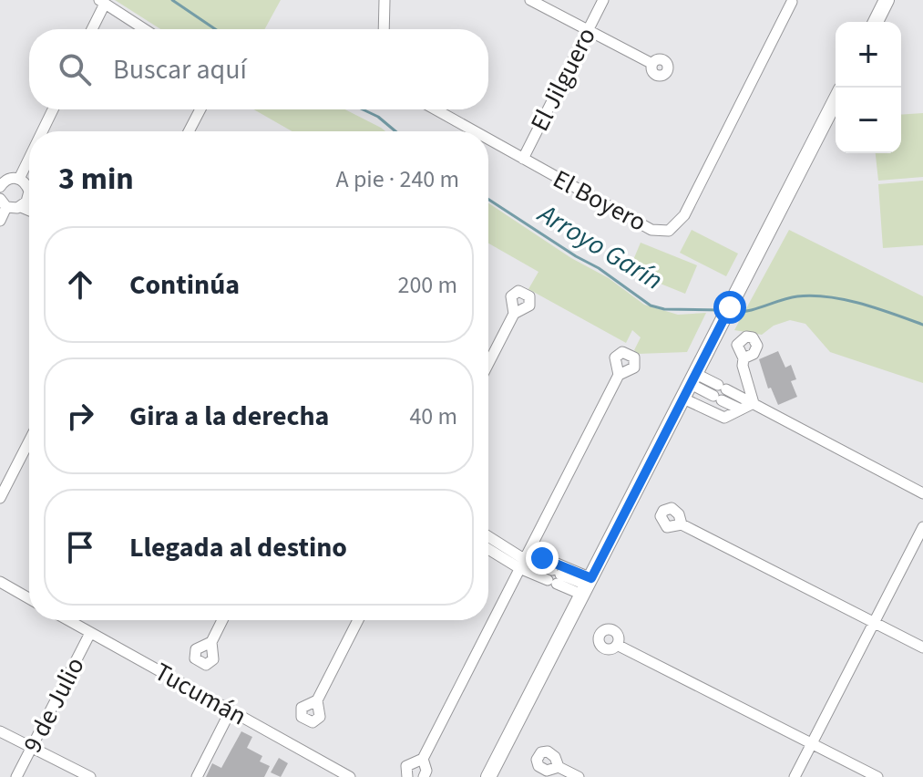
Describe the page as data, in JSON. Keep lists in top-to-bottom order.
{
  "streets": {
    "street": [
      "El Jilguero",
      "El Boyero",
      "Tucumán",
      "9 de Julio"
    ]
  },
  "crossings": [
    ["El Jilguero", "El Boyero"],
    ["Tucumán", "9 de Julio"]
  ],
  "water": ["Arroyo Garín"],
  "page": {
    "map_buttons": ["+", "−"],
    "search": "Buscar aquí",
    "heading": ["3 min", "A pie · 240 m"],
    "list": [
      ["Continúa", "200 m"],
      ["Gira a la derecha", "40 m"],
      "Llegada al destino"
    ]
  }
}
